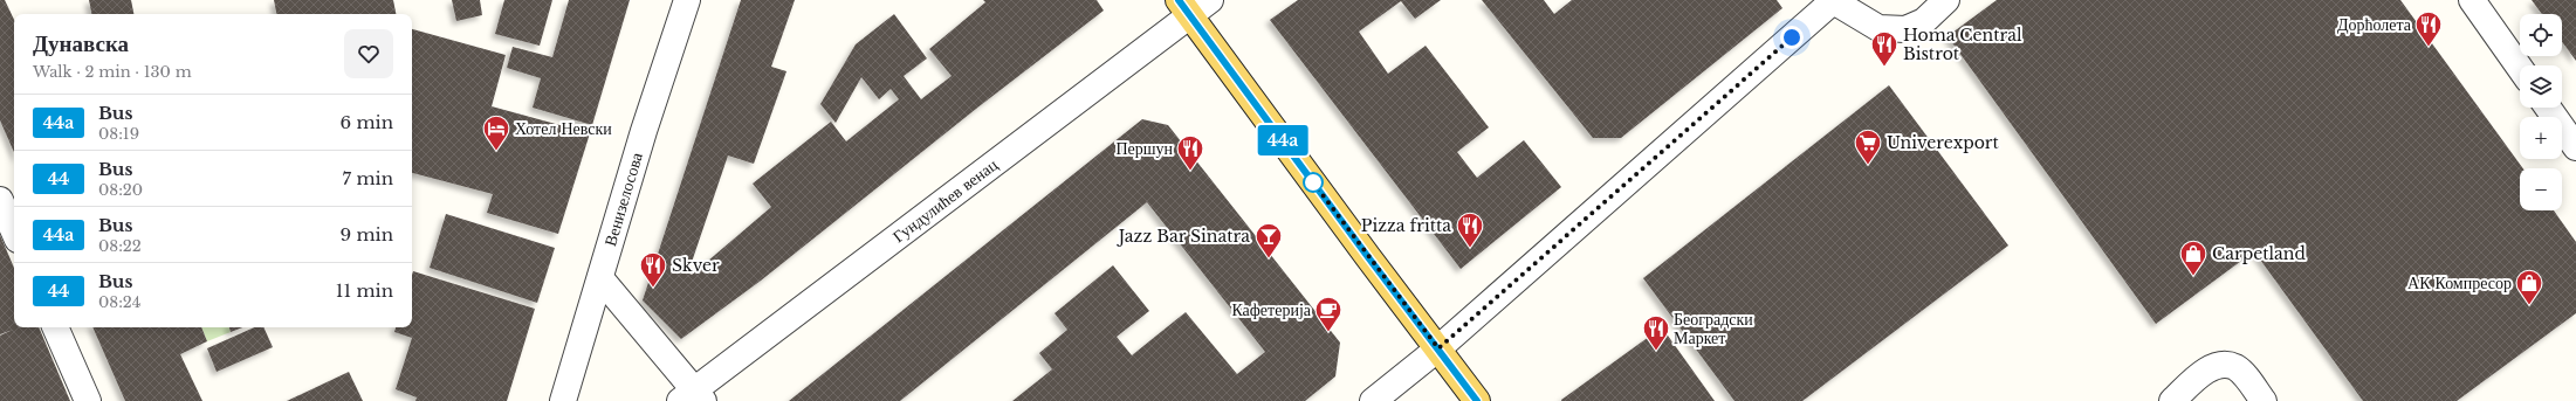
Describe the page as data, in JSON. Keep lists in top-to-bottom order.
{
  "streets": {
    "street": ["Венизелосова", "Гундулићев венац"]
  },
  "places": {
    "restaurant": [
      "Дорћолета",
      "Homa Central Bistrot",
      "Першун",
      "Pizza fritta",
      "Skver",
      "Београдски Маркет"
    ],
    "hotel": ["Хотел Невски"],
    "supermarket": ["Univerexport"],
    "bar": ["Jazz Bar Sinatra"],
    "shop": ["Carpetland", "АК Компресор"],
    "cafe": ["Кафетерија"]
  },
  "lines": ["bus line 44a"],
  "page": {
    "on_map": "44a",
    "map_buttons": ["+", "−"],
    "heading": ["Дунавска", "Walk · 2 min · 130 m"],
    "list": [
      {
        "mark": "44a",
        "name": "Bus",
        "note": "08:19",
        "value": "6 min"
      },
      {
        "mark": "44",
        "name": "Bus",
        "note": "08:20",
        "value": "7 min"
      },
      {
        "mark": "44a",
        "name": "Bus",
        "note": "08:22",
        "value": "9 min"
      },
      {
        "mark": "44",
        "name": "Bus",
        "note": "08:24",
        "value": "11 min"
      }
    ]
  }
}
